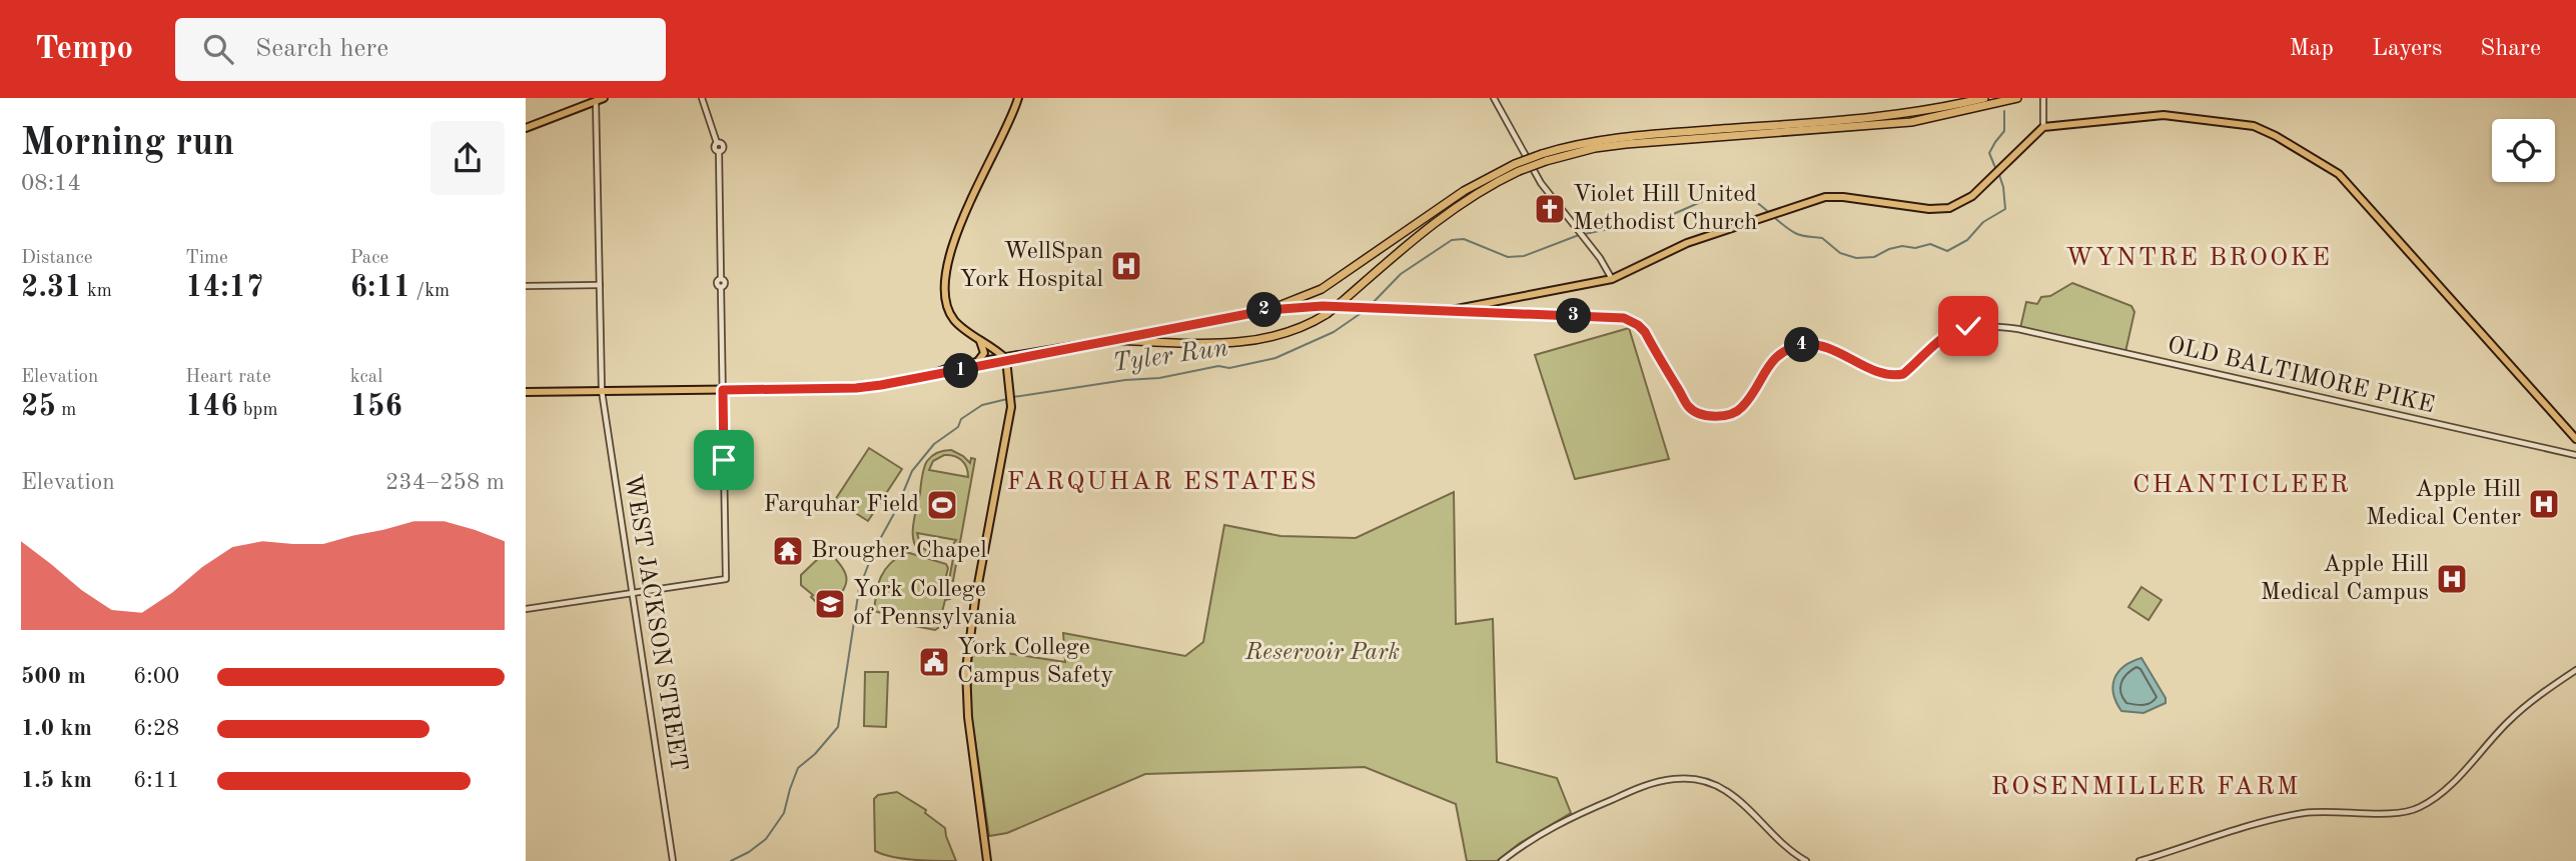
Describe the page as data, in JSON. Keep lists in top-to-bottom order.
{
  "streets": {
    "street": ["OLD BALTIMORE PIKE", "WEST JACKSON STREET"]
  },
  "districts": [
    "WYNTRE BROOKE",
    "FARQUHAR ESTATES",
    "CHANTICLEER",
    "ROSENMILLER FARM"
  ],
  "water": ["Tyler Run"],
  "parks": ["Reservoir Park"],
  "places": {
    "church": ["Violet Hill United Methodist Church"],
    "hospital": ["WellSpan York Hospital", "Apple Hill Medical Center", "Apple Hill Medical Campus"],
    "sports": ["Farquhar Field"],
    "temple": ["Brougher Chapel"],
    "school or university": ["York College of Pennsylvania"],
    "public building": ["York College Campus Safety"]
  },
  "page": {
    "header": "Tempo",
    "search": "Search here",
    "nav": ["Map", "Layers", "Share"],
    "heading": ["Morning run", "08:14"],
    "stats": [
      ["Distance", "2.31 km"],
      ["Time", "14:17"],
      ["Pace", "6:11 /km"],
      ["Elevation", "25 m"],
      ["Heart rate", "146 bpm"],
      ["kcal", "156"]
    ],
    "pins": [
      "2",
      "3",
      "4",
      "1"
    ],
    "chart": ["Elevation", "234–258 m"],
    "list": [
      {
        "name": "500 m",
        "note": "6:00"
      },
      {
        "name": "1.0 km",
        "note": "6:28"
      },
      {
        "name": "1.5 km",
        "note": "6:11"
      }
    ]
  }
}
